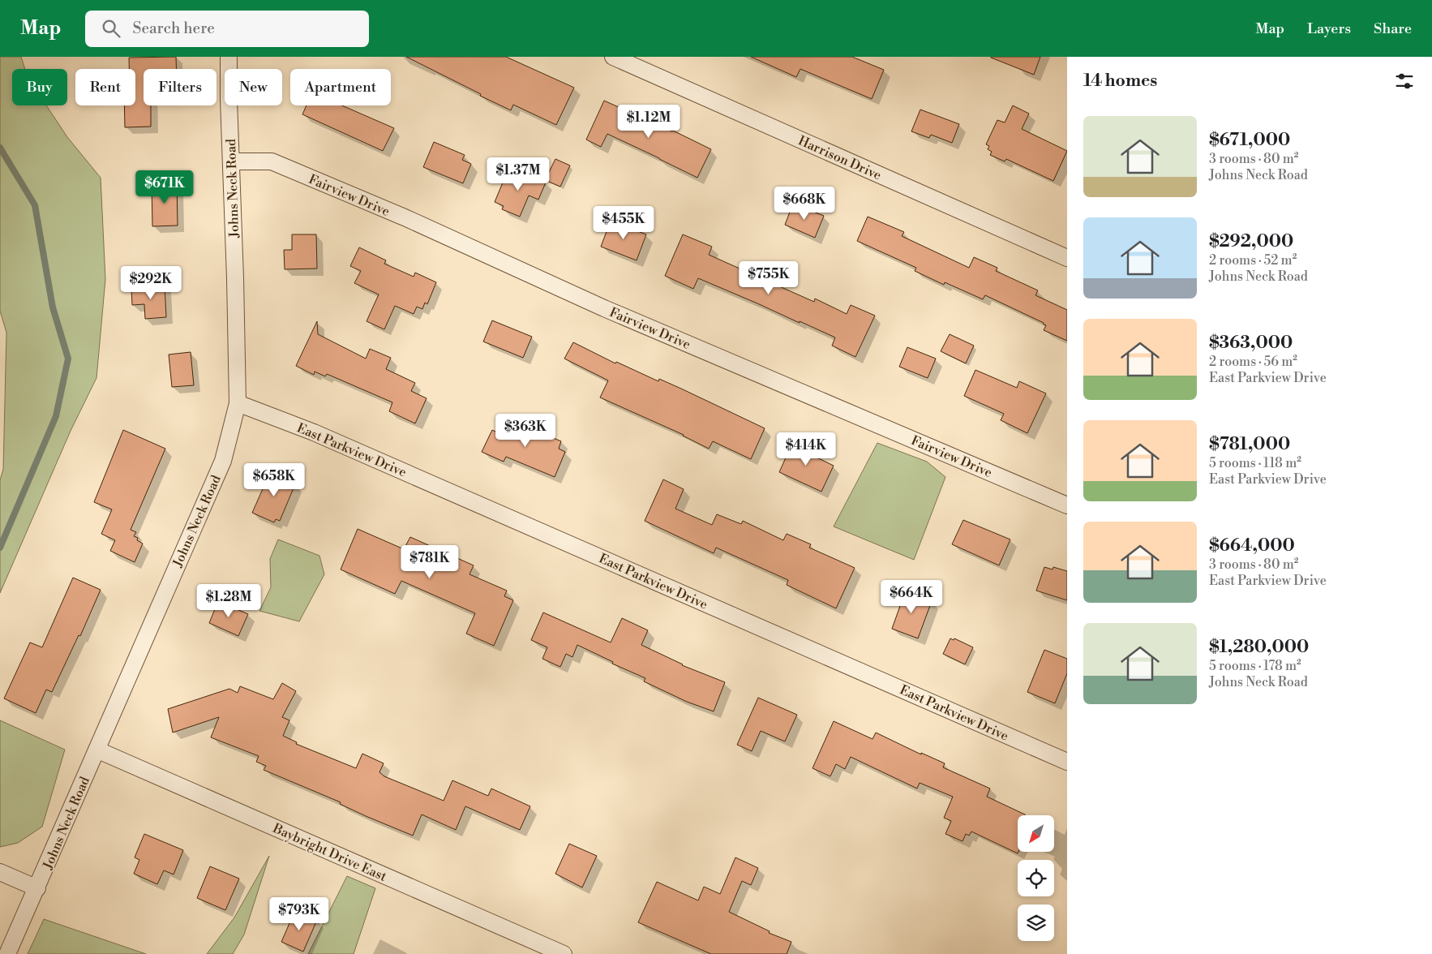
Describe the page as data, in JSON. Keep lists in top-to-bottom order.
{
  "streets": {
    "street": [
      "Harrison Drive",
      "Johns Neck Road",
      "Fairview Drive",
      "East Parkview Drive",
      "Baybright Drive East"
    ]
  },
  "crossings": [
    ["Johns Neck Road", "Fairview Drive"],
    ["Johns Neck Road", "East Parkview Drive"],
    ["Johns Neck Road", "Baybright Drive East"]
  ],
  "north": "bottom left",
  "page": {
    "header": "Map",
    "search": "Search here",
    "nav": ["Map", "Layers", "Share"],
    "heading": "14 homes",
    "chip": [
      "Buy",
      "Rent",
      "Filters",
      "New",
      "Apartment"
    ],
    "price": [
      "$1.12M",
      "$1.37M",
      "$671K",
      "$668K",
      "$455K",
      "$755K",
      "$292K",
      "$363K",
      "$414K",
      "$658K",
      "$781K",
      "$664K",
      "$1.28M",
      "$793K"
    ],
    "list": [
      {
        "name": "$671,000",
        "note": "3 rooms · 80 m² · Johns Neck Road"
      },
      {
        "name": "$292,000",
        "note": "2 rooms · 52 m² · Johns Neck Road"
      },
      {
        "name": "$363,000",
        "note": "2 rooms · 56 m² · East Parkview Drive"
      },
      {
        "name": "$781,000",
        "note": "5 rooms · 118 m² · East Parkview Drive"
      },
      {
        "name": "$664,000",
        "note": "3 rooms · 80 m² · East Parkview Drive"
      },
      {
        "name": "$1,280,000",
        "note": "5 rooms · 178 m² · Johns Neck Road"
      }
    ]
  }
}
